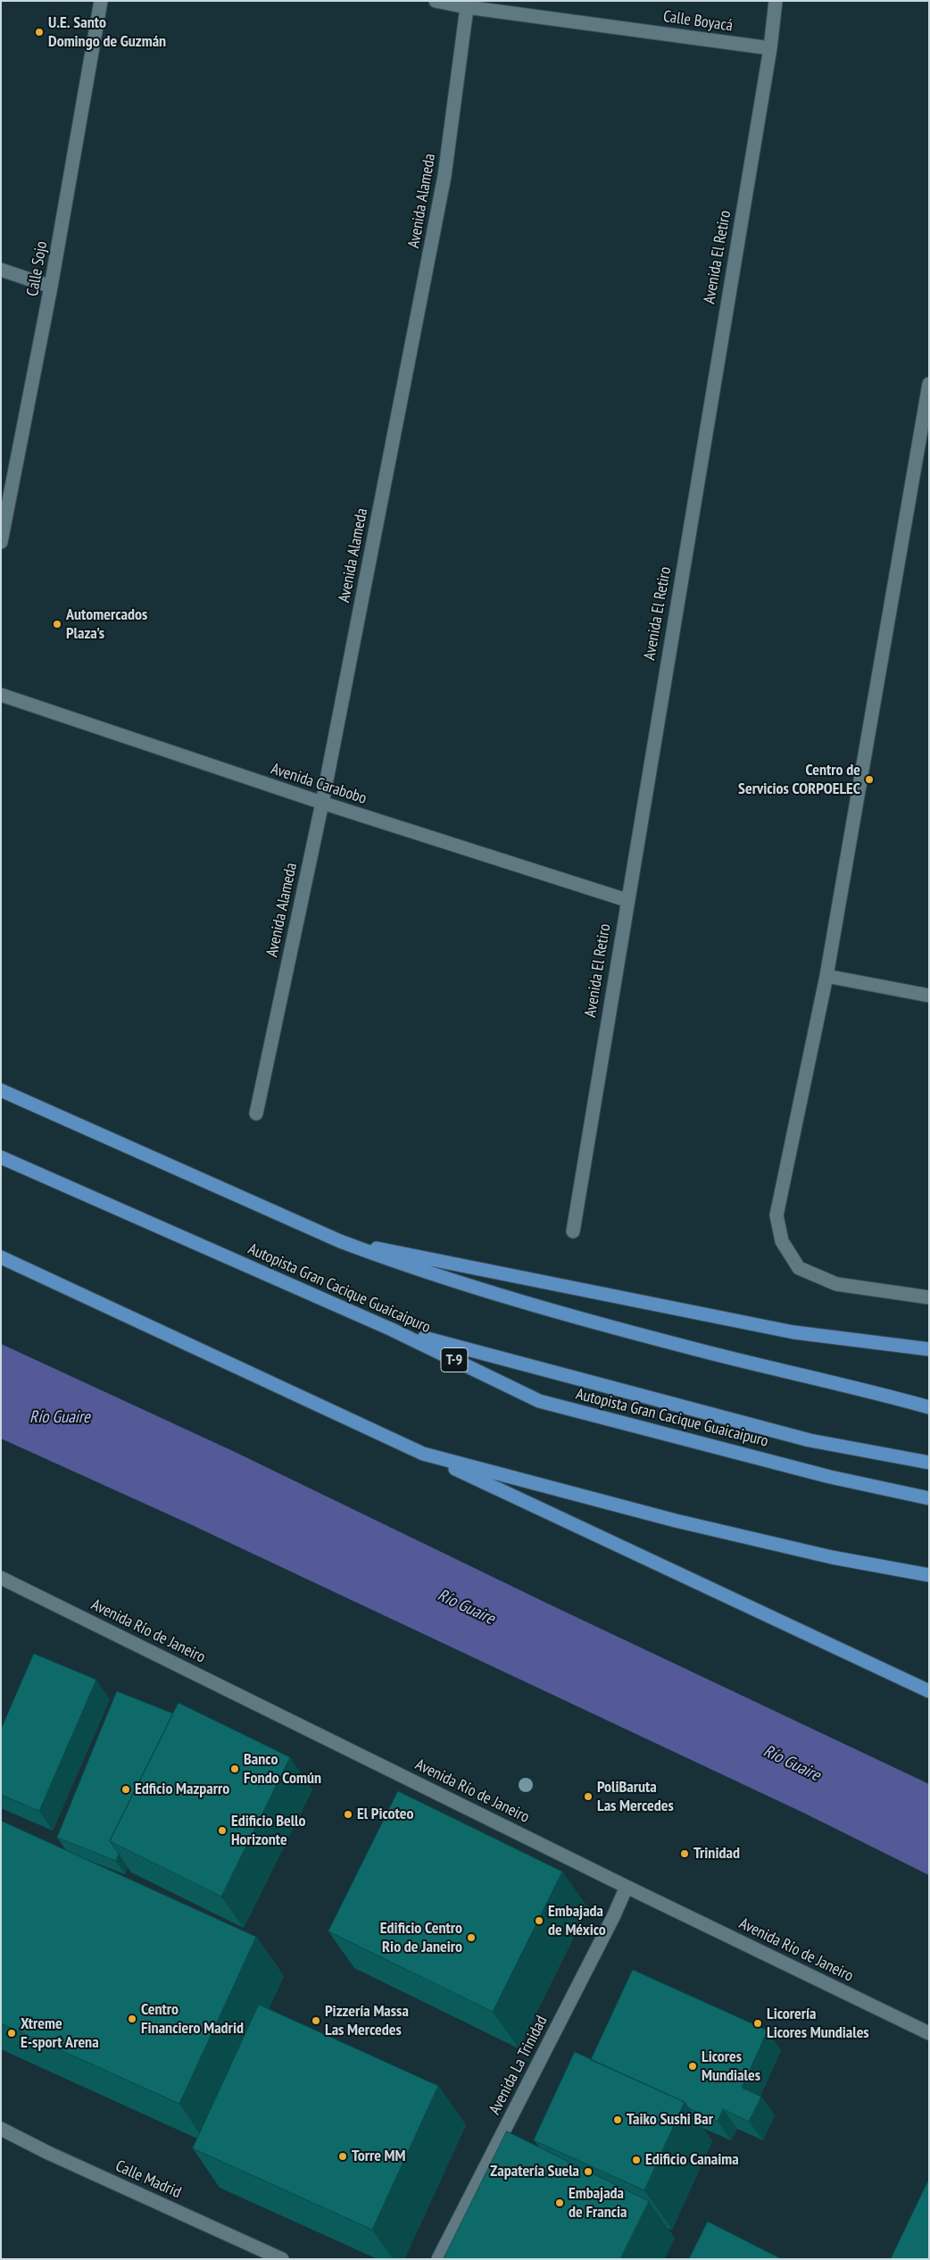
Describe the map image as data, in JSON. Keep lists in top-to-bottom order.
{
  "streets": {
    "highway": ["Autopista Gran Cacique Guaicaipuro", "T-9"],
    "street": [
      "Calle Boyacá",
      "Avenida Alameda",
      "Avenida El Retiro",
      "Calle Sojo",
      "Avenida Carabobo",
      "Avenida Río de Janeiro",
      "Avenida La Trinidad",
      "Calle Madrid"
    ]
  },
  "crossings": [
    ["Calle Boyacá", "Avenida Alameda"],
    ["Calle Boyacá", "Avenida El Retiro"],
    ["Avenida Alameda", "Avenida Carabobo"],
    ["Avenida El Retiro", "Avenida Carabobo"],
    ["Avenida Río de Janeiro", "Avenida La Trinidad"]
  ],
  "water": ["Río Guaire"],
  "places": [
    "U.E. Santo Domingo de Guzmán",
    "Automercados Plaza's",
    "Centro de Servicios CORPOELEC",
    "Banco Fondo Común",
    "Edficio Mazparro",
    "PoliBaruta Las Mercedes",
    "El Picoteo",
    "Edificio Bello Horizonte",
    "Trinidad",
    "Embajada de México",
    "Edificio Centro Rio de Janeiro",
    "Centro Financiero Madrid",
    "Pizzería Massa Las Mercedes",
    "Licorería Licores Mundiales",
    "Xtreme E-sport Arena",
    "Licores Mundiales",
    "Taiko Sushi Bar",
    "Torre MM",
    "Edificio Canaima",
    "Zapatería Suela",
    "Embajada de Francia"
  ]
}
